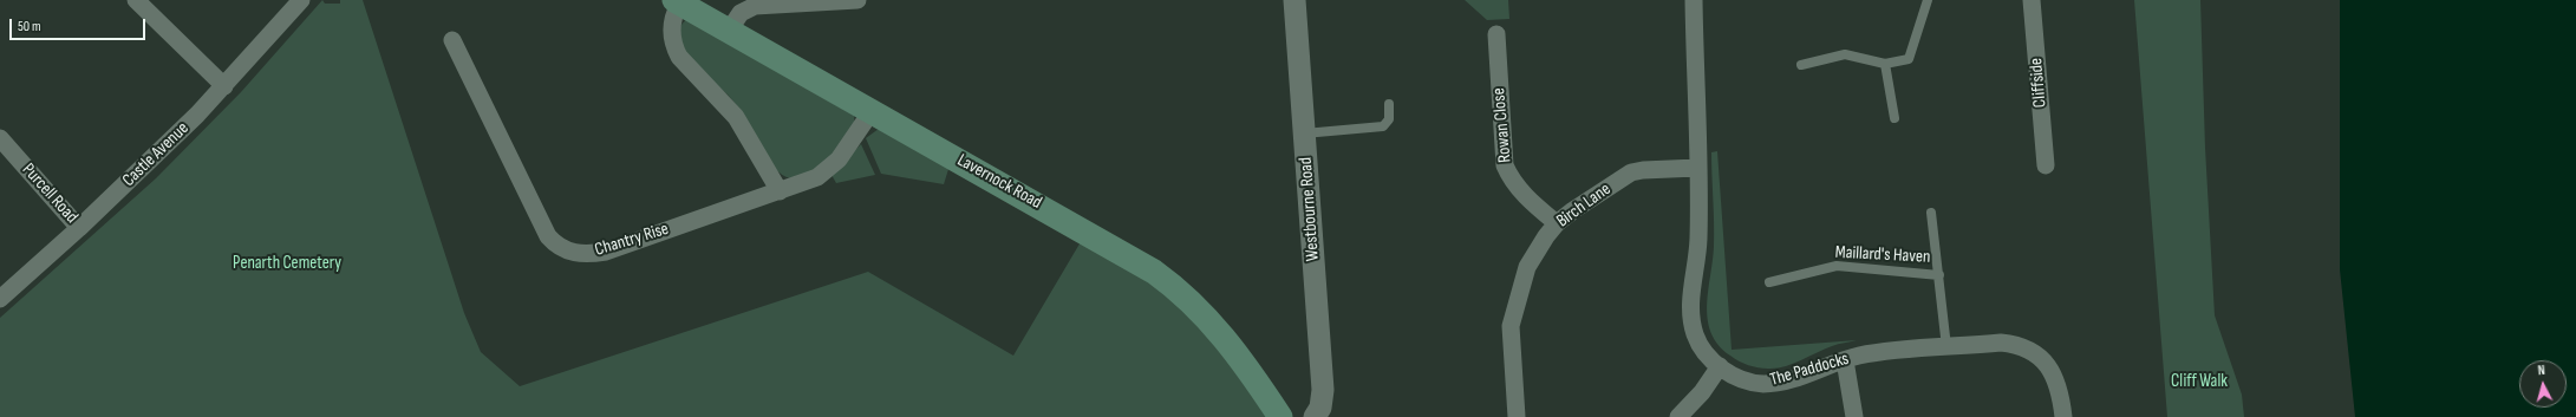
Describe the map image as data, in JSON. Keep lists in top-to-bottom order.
{
  "streets": {
    "main road": ["Lavernock Road"],
    "street": [
      "Cliffside",
      "Rowan Close",
      "Castle Avenue",
      "Purcell Road",
      "Birch Lane",
      "Westbourne Road",
      "Chantry Rise",
      "The Paddocks"
    ],
    "lane": ["Maillard's Haven"]
  },
  "crossings": [
    ["Rowan Close", "Birch Lane"],
    ["Castle Avenue", "Purcell Road"],
    ["Lavernock Road", "Chantry Rise"],
    ["Birch Lane", "The Paddocks"],
    ["Maillard's Haven", "The Paddocks"]
  ],
  "parks": ["Penarth Cemetery", "Cliff Walk"],
  "scale_bar": "50 m",
  "north": "top"
}
